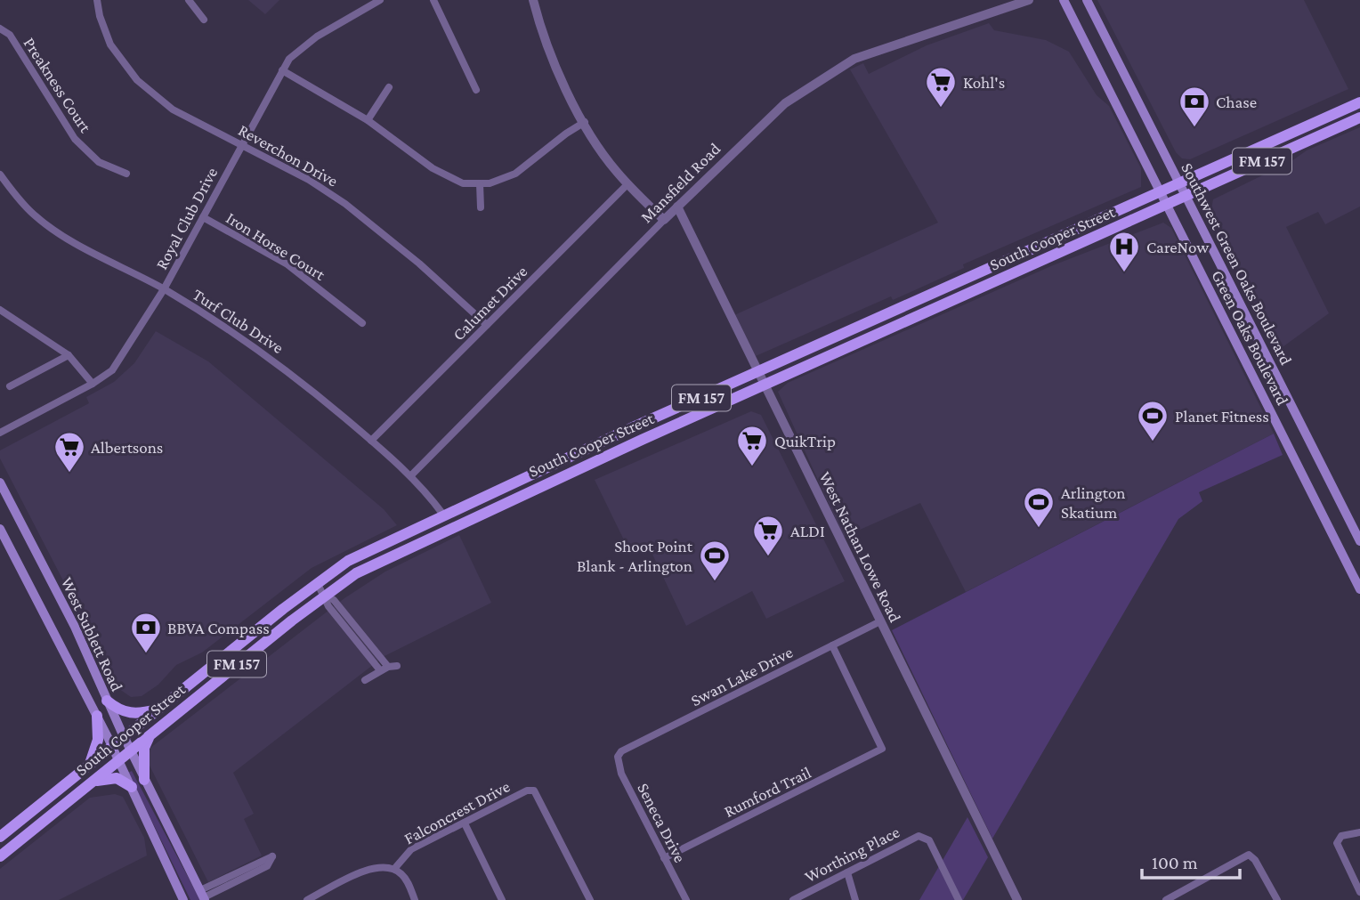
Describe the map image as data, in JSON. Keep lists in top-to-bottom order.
{
  "streets": {
    "main road": [
      "FM 157",
      "South Cooper Street",
      "Southwest Green Oaks Boulevard",
      "Green Oaks Boulevard",
      "West Sublett Road"
    ],
    "street": [
      "Preakness Court",
      "Reverchon Drive",
      "Mansfield Road",
      "Royal Club Drive",
      "Iron Horse Court",
      "Calumet Drive",
      "Turf Club Drive",
      "West Nathan Lowe Road",
      "Swan Lake Drive",
      "Rumford Trail",
      "Falconcrest Drive",
      "Seneca Drive",
      "Worthing Place"
    ]
  },
  "crossings": [
    ["Reverchon Drive", "Royal Club Drive"],
    ["Reverchon Drive", "Calumet Drive"],
    ["Mansfield Road", "Turf Club Drive"],
    ["Mansfield Road", "West Nathan Lowe Road"],
    ["Royal Club Drive", "Iron Horse Court"],
    ["Royal Club Drive", "Turf Club Drive"],
    ["South Cooper Street", "Southwest Green Oaks Boulevard"],
    ["South Cooper Street", "Turf Club Drive"],
    ["South Cooper Street", "Green Oaks Boulevard"],
    ["South Cooper Street", "West Nathan Lowe Road"],
    ["South Cooper Street", "West Sublett Road"],
    ["Calumet Drive", "Turf Club Drive"],
    ["West Nathan Lowe Road", "Swan Lake Drive"],
    ["Swan Lake Drive", "Rumford Trail"],
    ["Swan Lake Drive", "Seneca Drive"],
    ["Rumford Trail", "Seneca Drive"]
  ],
  "places": {
    "supermarket": [
      "Kohl's",
      "QuikTrip",
      "Albertsons",
      "ALDI"
    ],
    "bank": ["Chase", "BBVA Compass"],
    "hospital": ["CareNow"],
    "sports": ["Planet Fitness", "Arlington Skatium", "Shoot Point Blank - Arlington"]
  },
  "scale_bar": "100 m"
}
